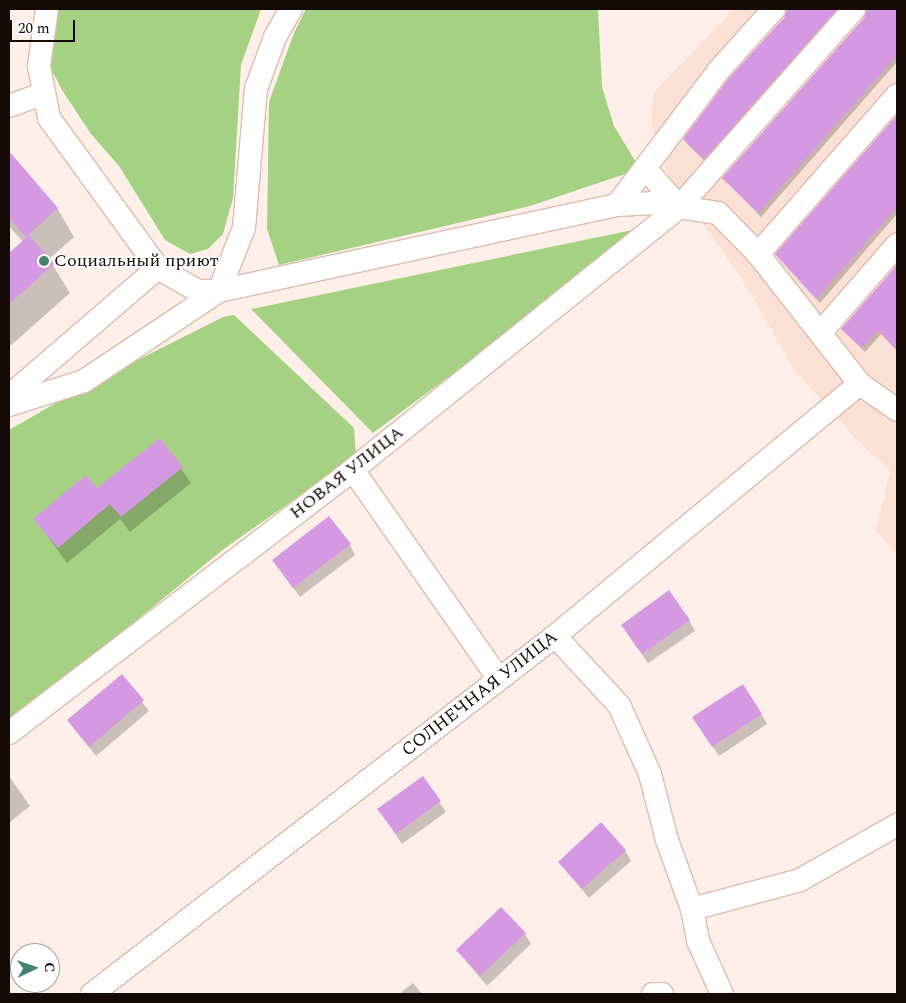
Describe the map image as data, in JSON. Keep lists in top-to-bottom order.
{
  "streets": {
    "street": ["НОВАЯ УЛИЦА", "СОЛНЕЧНАЯ УЛИЦА"]
  },
  "places": ["Социальный приют"],
  "scale_bar": "20 m",
  "north": "right"
}
